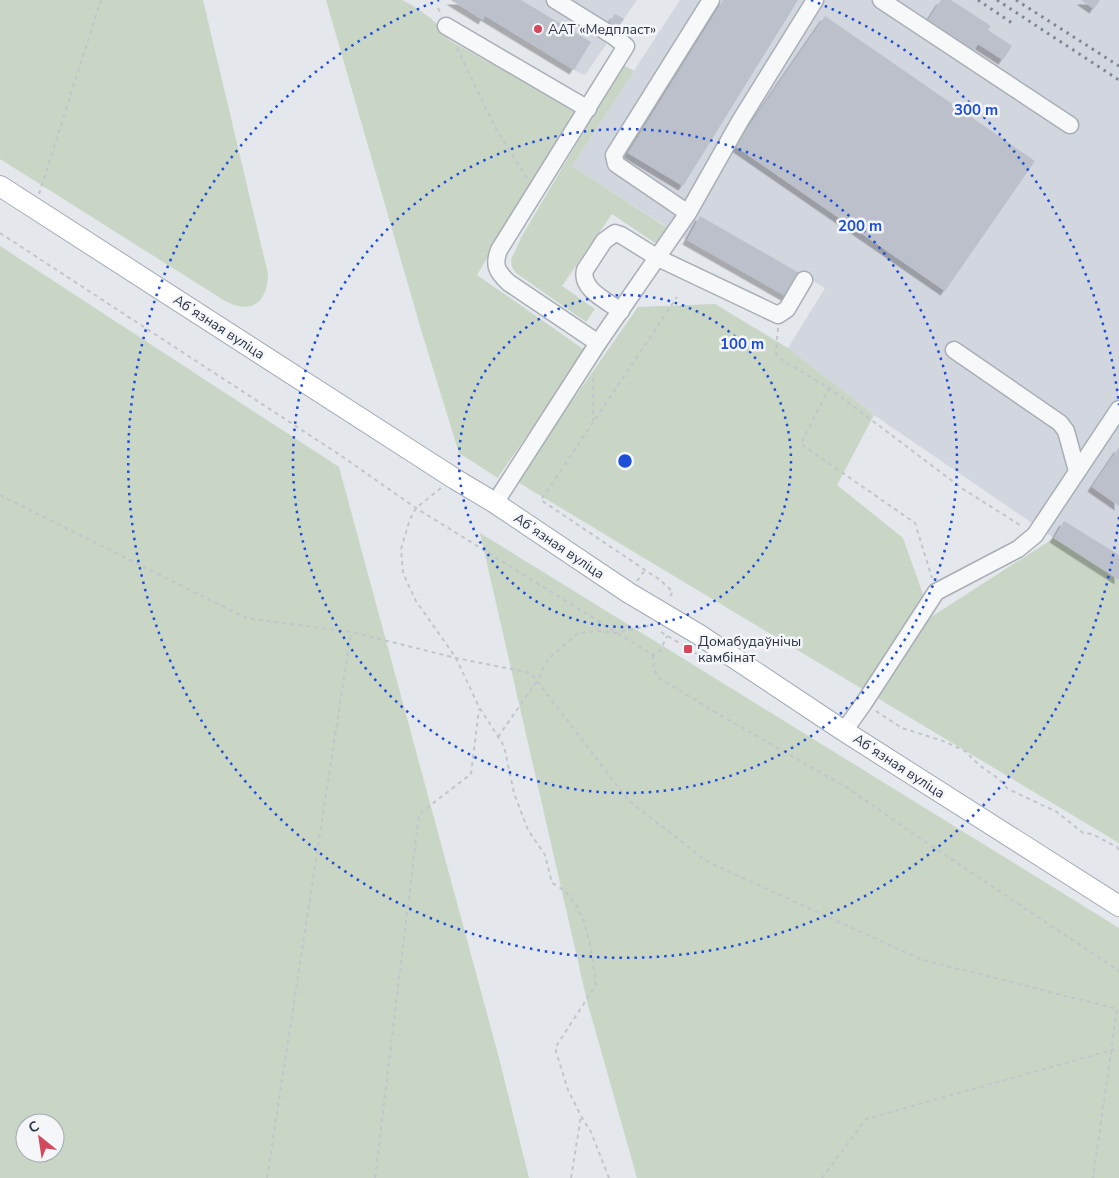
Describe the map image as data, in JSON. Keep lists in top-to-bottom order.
{
  "streets": {
    "main road": ["Абʼязная вуліца"]
  },
  "places": {
    "other": ["ААТ «Медпласт»"],
    "transit": ["Домабудаўнічы камбінат"]
  },
  "north": "top left",
  "rings": ["300 m", "200 m", "100 m"]
}
